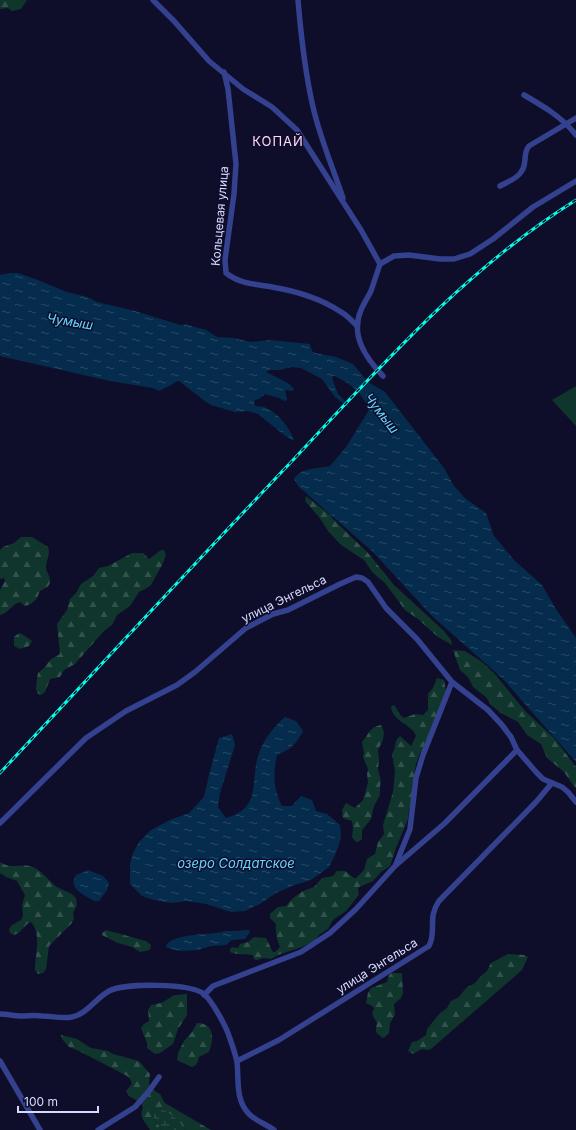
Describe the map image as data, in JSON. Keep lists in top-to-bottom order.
{
  "streets": {
    "street": ["Кольцевая улица", "улица Энгельса"]
  },
  "districts": ["КОПАЙ"],
  "water": ["Чумыш", "озеро Солдатское"],
  "scale_bar": "100 m"
}
